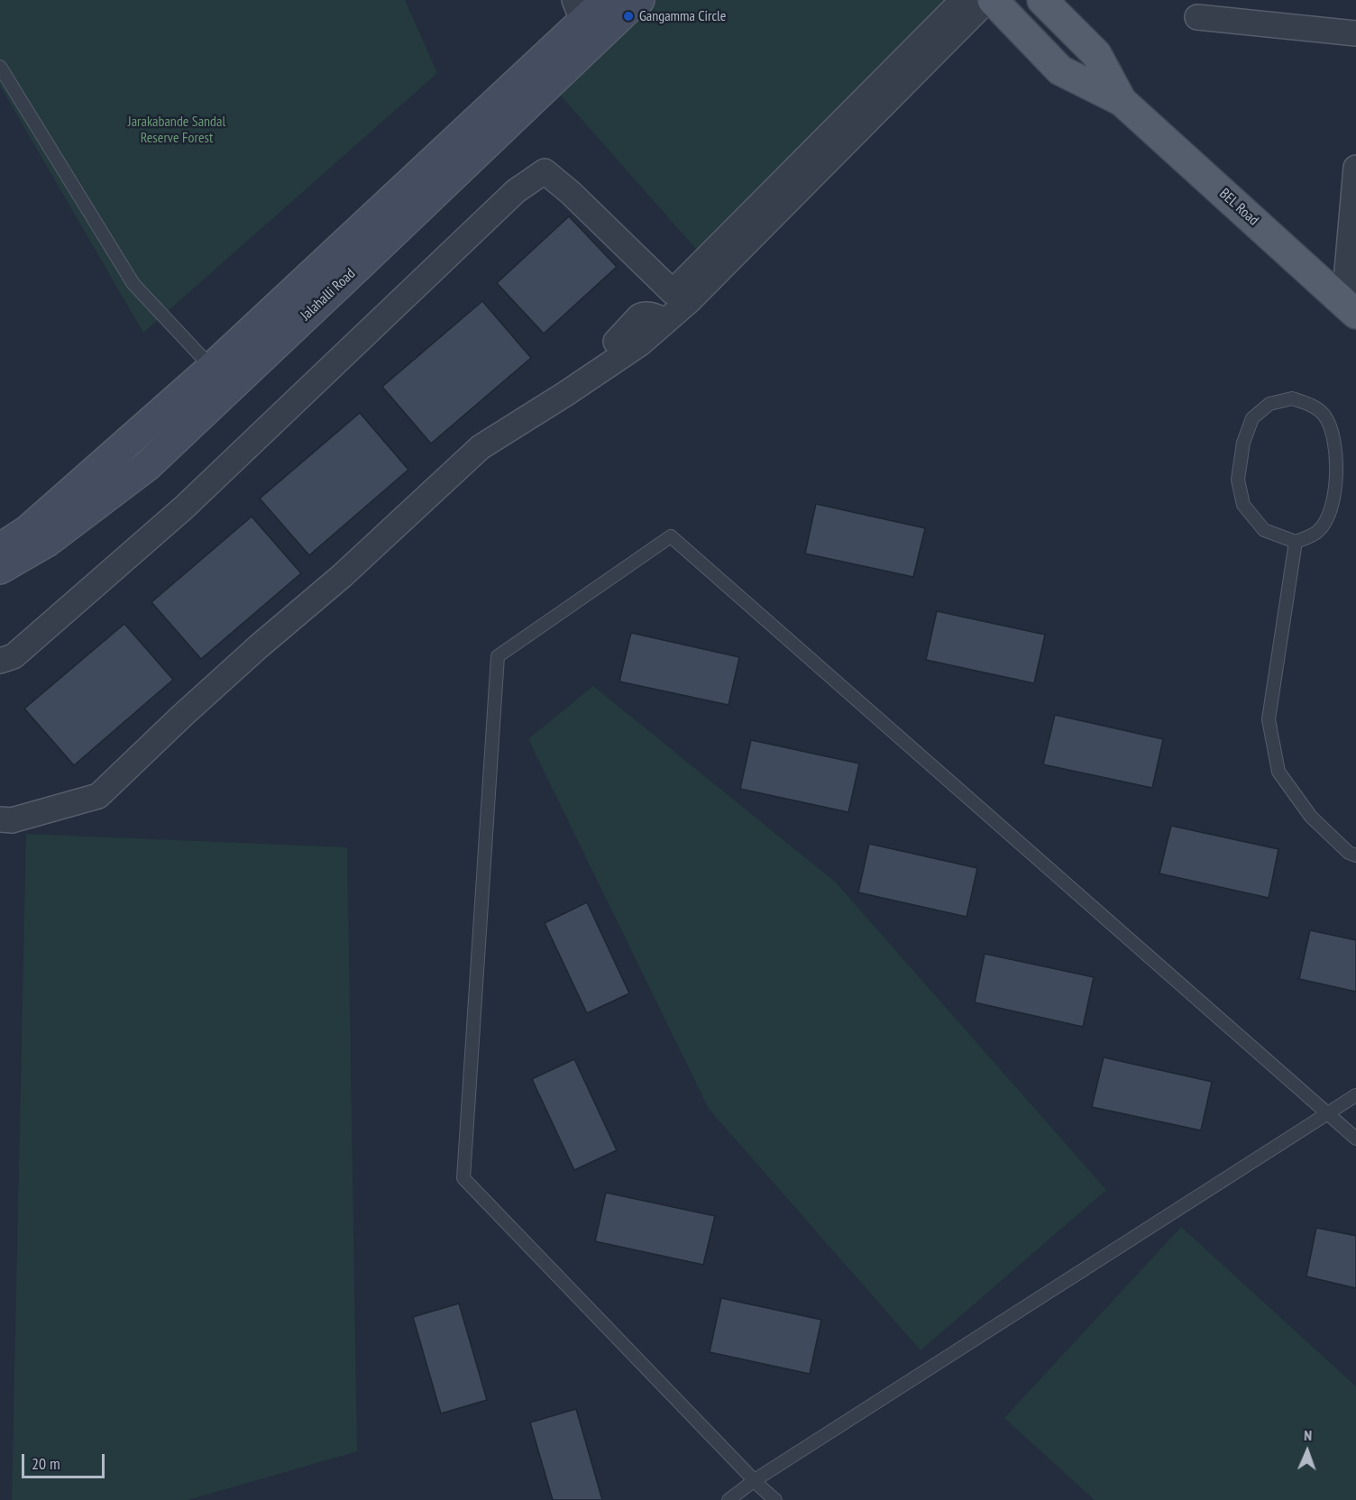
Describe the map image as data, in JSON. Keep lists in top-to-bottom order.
{
  "streets": {
    "main road": ["BEL Road", "Jalahalli Road"]
  },
  "parks": ["Jarakabande Sandal Reserve Forest"],
  "places": ["Gangamma Circle"],
  "scale_bar": "20 m",
  "north": "top"
}
